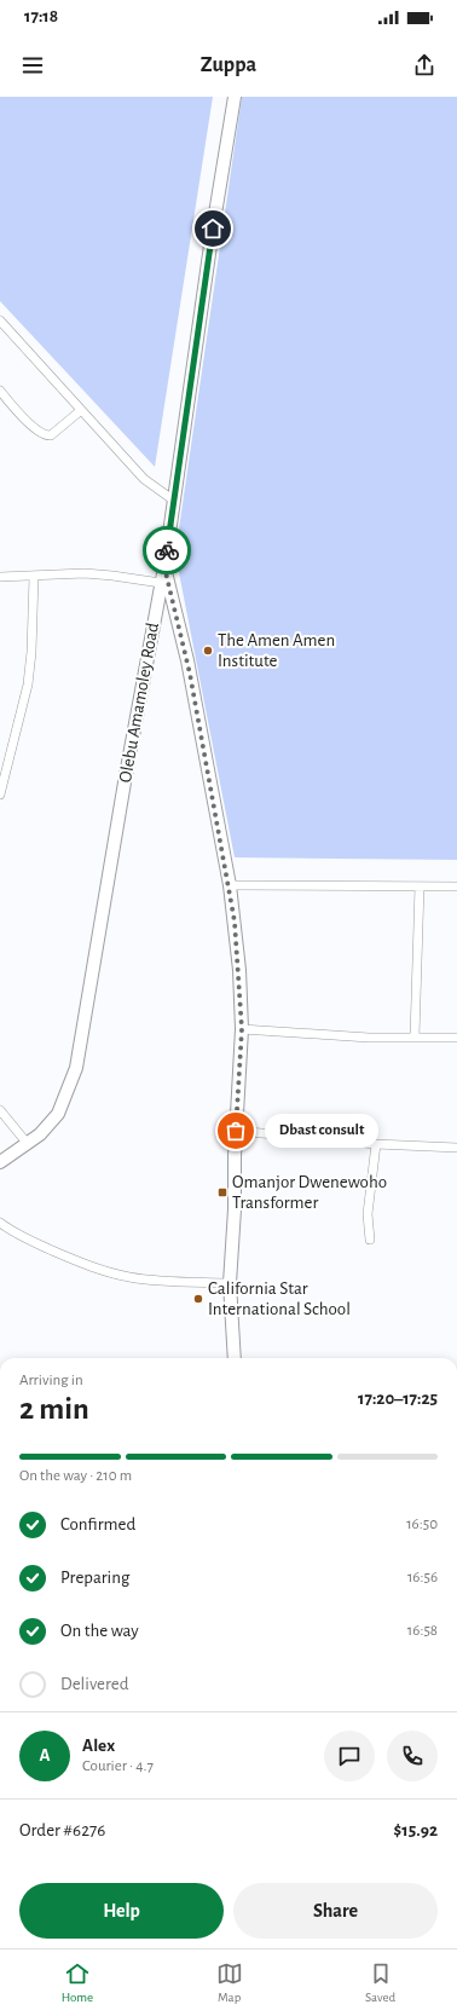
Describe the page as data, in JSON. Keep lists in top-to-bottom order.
{
  "streets": {
    "street": ["Olebu Amamoley Road"]
  },
  "places": {
    "other": ["The Amen Amen Institute", "Dbast consult", "California Star International School"],
    "transit": ["Omanjor Dwenewoho Transformer"]
  },
  "page": {
    "status": "17:18",
    "header": "Zuppa",
    "bubble": "Dbast consult",
    "heading": ["2 min", "Arriving in", "17:20–17:25"],
    "panel": [
      "Alex",
      "Courier · 4.7",
      "Order #6276",
      "$15.92"
    ],
    "bar": "On the way · 210 m",
    "list": [
      ["Confirmed", "16:50"],
      ["Preparing", "16:56"],
      ["On the way", "16:58"],
      "Delivered"
    ],
    "round": "A",
    "buttons": ["Help", "Share"],
    "tabs": ["Home", "Map", "Saved"]
  }
}
